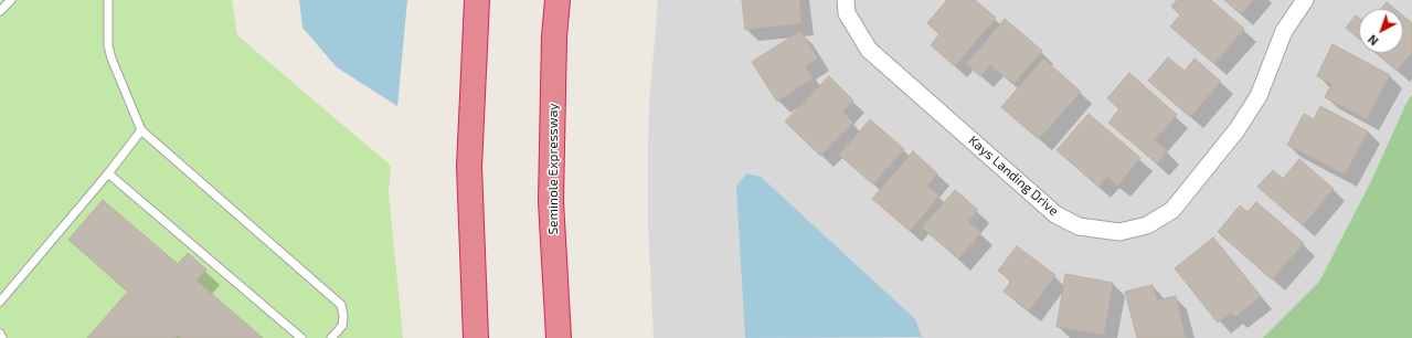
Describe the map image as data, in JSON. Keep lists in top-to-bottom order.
{
  "streets": {
    "highway": ["Seminole Expressway"],
    "street": ["Kays Landing Drive"]
  },
  "north": "bottom left"
}
